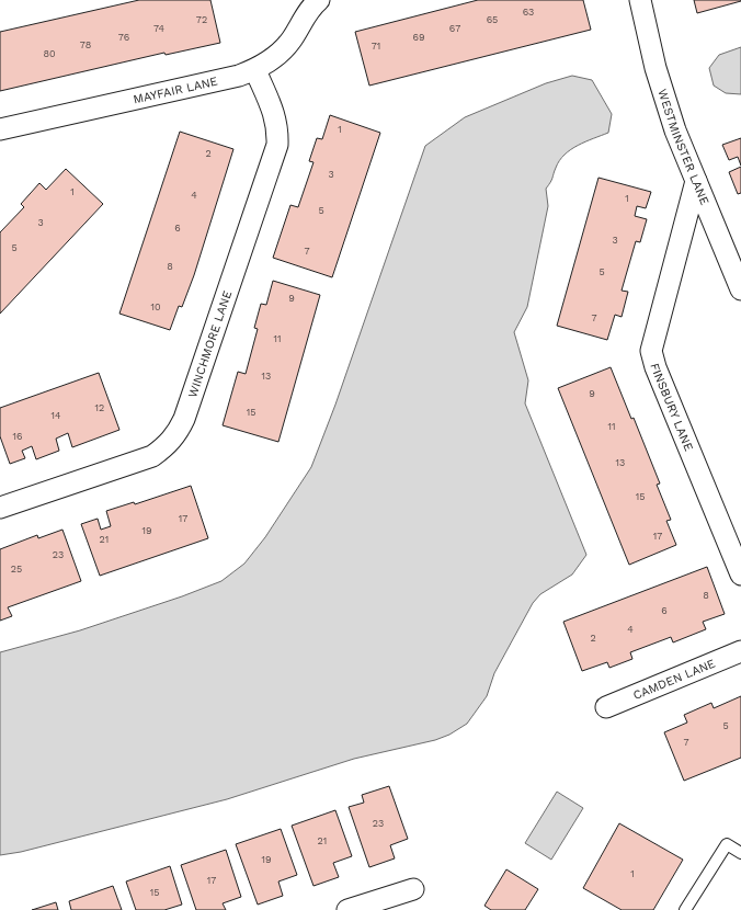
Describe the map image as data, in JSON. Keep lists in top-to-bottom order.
{
  "streets": {
    "street": [
      "MAYFAIR LANE",
      "WESTMINSTER LANE",
      "WINCHMORE LANE",
      "FINSBURY LANE",
      "CAMDEN LANE"
    ]
  },
  "crossings": [
    ["MAYFAIR LANE", "WINCHMORE LANE"],
    ["WESTMINSTER LANE", "FINSBURY LANE"]
  ],
  "house_numbers": [
    "63",
    "72",
    "65",
    "74",
    "67",
    "76",
    "69",
    "78",
    "71",
    "80",
    "1",
    "2",
    "3",
    "1",
    "4",
    "1",
    "5",
    "3",
    "6",
    "3",
    "5",
    "7",
    "8",
    "5",
    "9",
    "10",
    "7",
    "11",
    "13",
    "9",
    "12",
    "15",
    "14",
    "11",
    "16",
    "13",
    "15",
    "17",
    "19",
    "17",
    "21",
    "23",
    "25",
    "8",
    "6",
    "4",
    "2",
    "5",
    "7",
    "23",
    "21",
    "19",
    "1",
    "17",
    "15"
  ]
}
